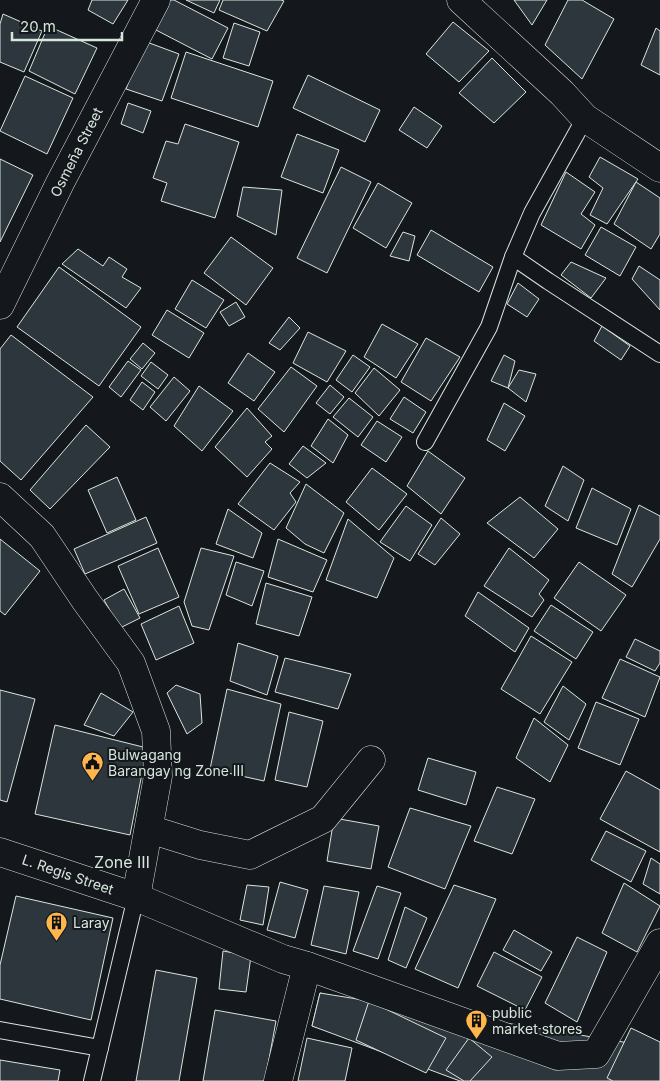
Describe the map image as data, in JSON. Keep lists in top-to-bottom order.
{
  "streets": {
    "street": ["Osmeña Street", "L. Regis Street"]
  },
  "districts": ["Zone Ⅲ"],
  "places": {
    "public building": ["Bulwagang Barangay ng Zone Ⅲ"],
    "building": ["Laray", "public market stores"]
  },
  "scale_bar": "20 m"
}
